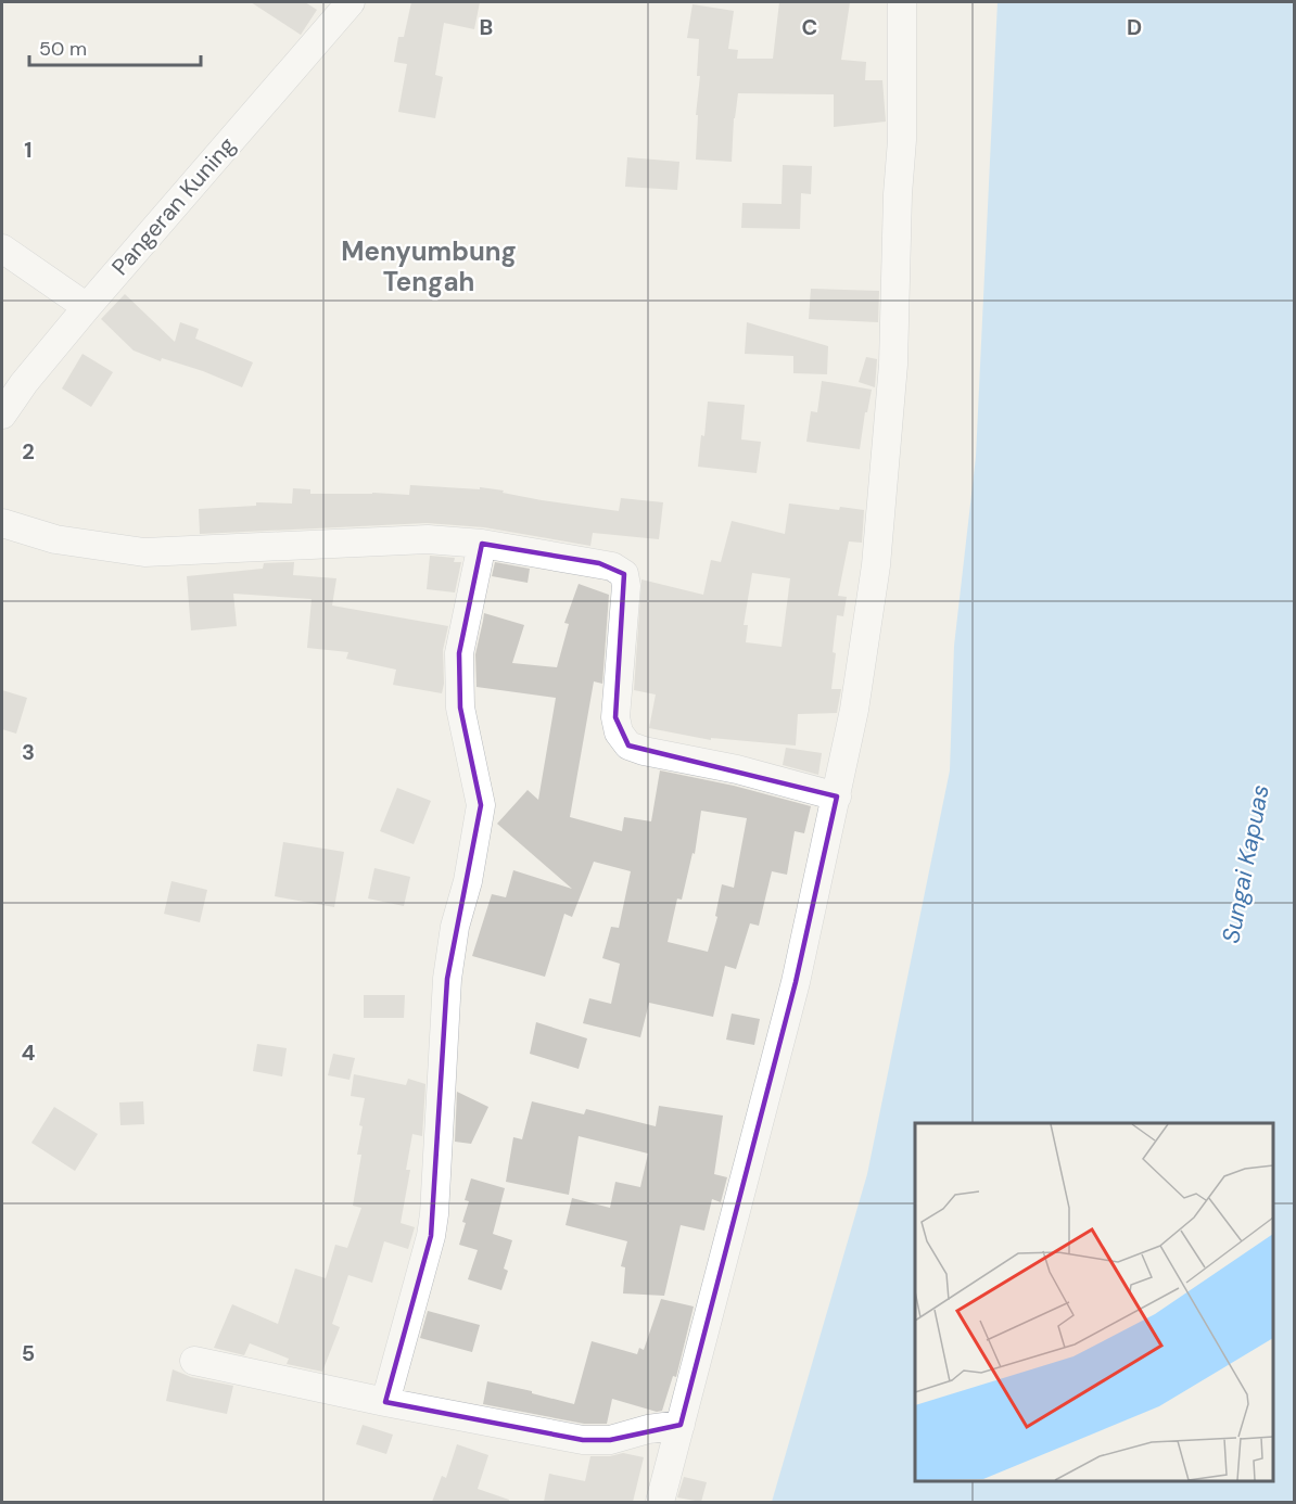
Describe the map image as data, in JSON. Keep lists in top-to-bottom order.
{
  "streets": {
    "street": ["Pangeran Kuning"]
  },
  "districts": ["Menyumbung Tengah"],
  "water": ["Sungai Kapuas"],
  "scale_bar": "50 m",
  "grid": {
    "columns": ["B", "C", "D"],
    "rows": [
      "1",
      "2",
      "3",
      "4",
      "5"
    ]
  }
}
